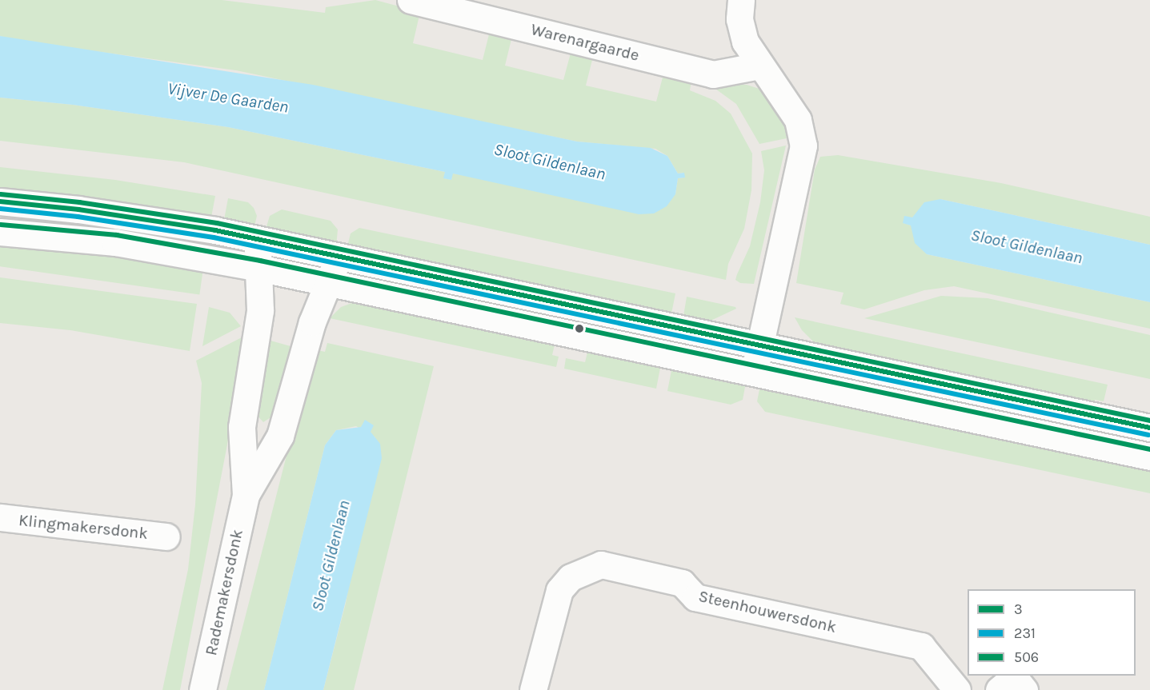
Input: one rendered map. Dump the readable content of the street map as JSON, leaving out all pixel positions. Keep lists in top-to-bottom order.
{
  "streets": {
    "street": [
      "Warenargaarde",
      "Klingmakersdonk",
      "Rademakersdonk",
      "Steenhouwersdonk"
    ]
  },
  "water": ["Vijver De Gaarden", "Sloot Gildenlaan"],
  "lines": ["transit line 506", "transit line 3", "transit line 231"],
  "legend": ["3", "231", "506"]
}
